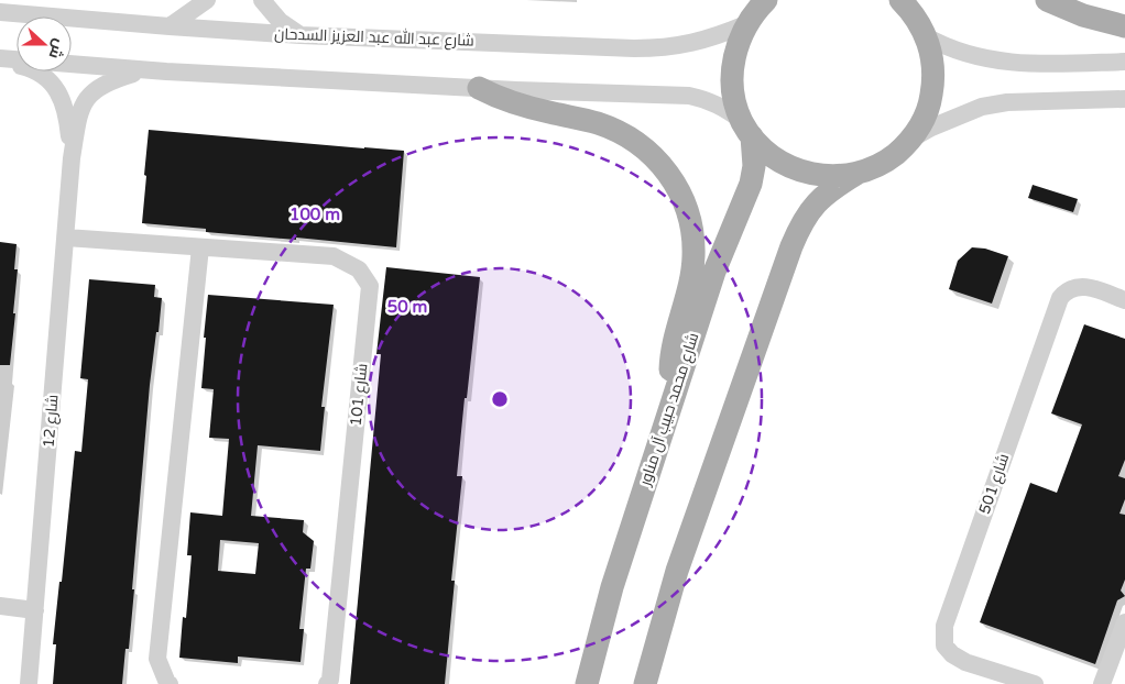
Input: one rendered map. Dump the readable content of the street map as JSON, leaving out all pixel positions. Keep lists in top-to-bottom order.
{
  "streets": {
    "main road": ["شارع محمد حبيب آل مناور"],
    "street": [
      "شارع عبد الله عبد العزيز السدحان",
      "شارع 101",
      "شارع 12",
      "شارع 501"
    ]
  },
  "crossings": [
    ["شارع عبد الله عبد العزيز السدحان", "شارع محمد حبيب آل مناور"],
    ["شارع 101", "شارع 12"]
  ],
  "north": "right",
  "rings": ["100 m", "50 m"]
}
